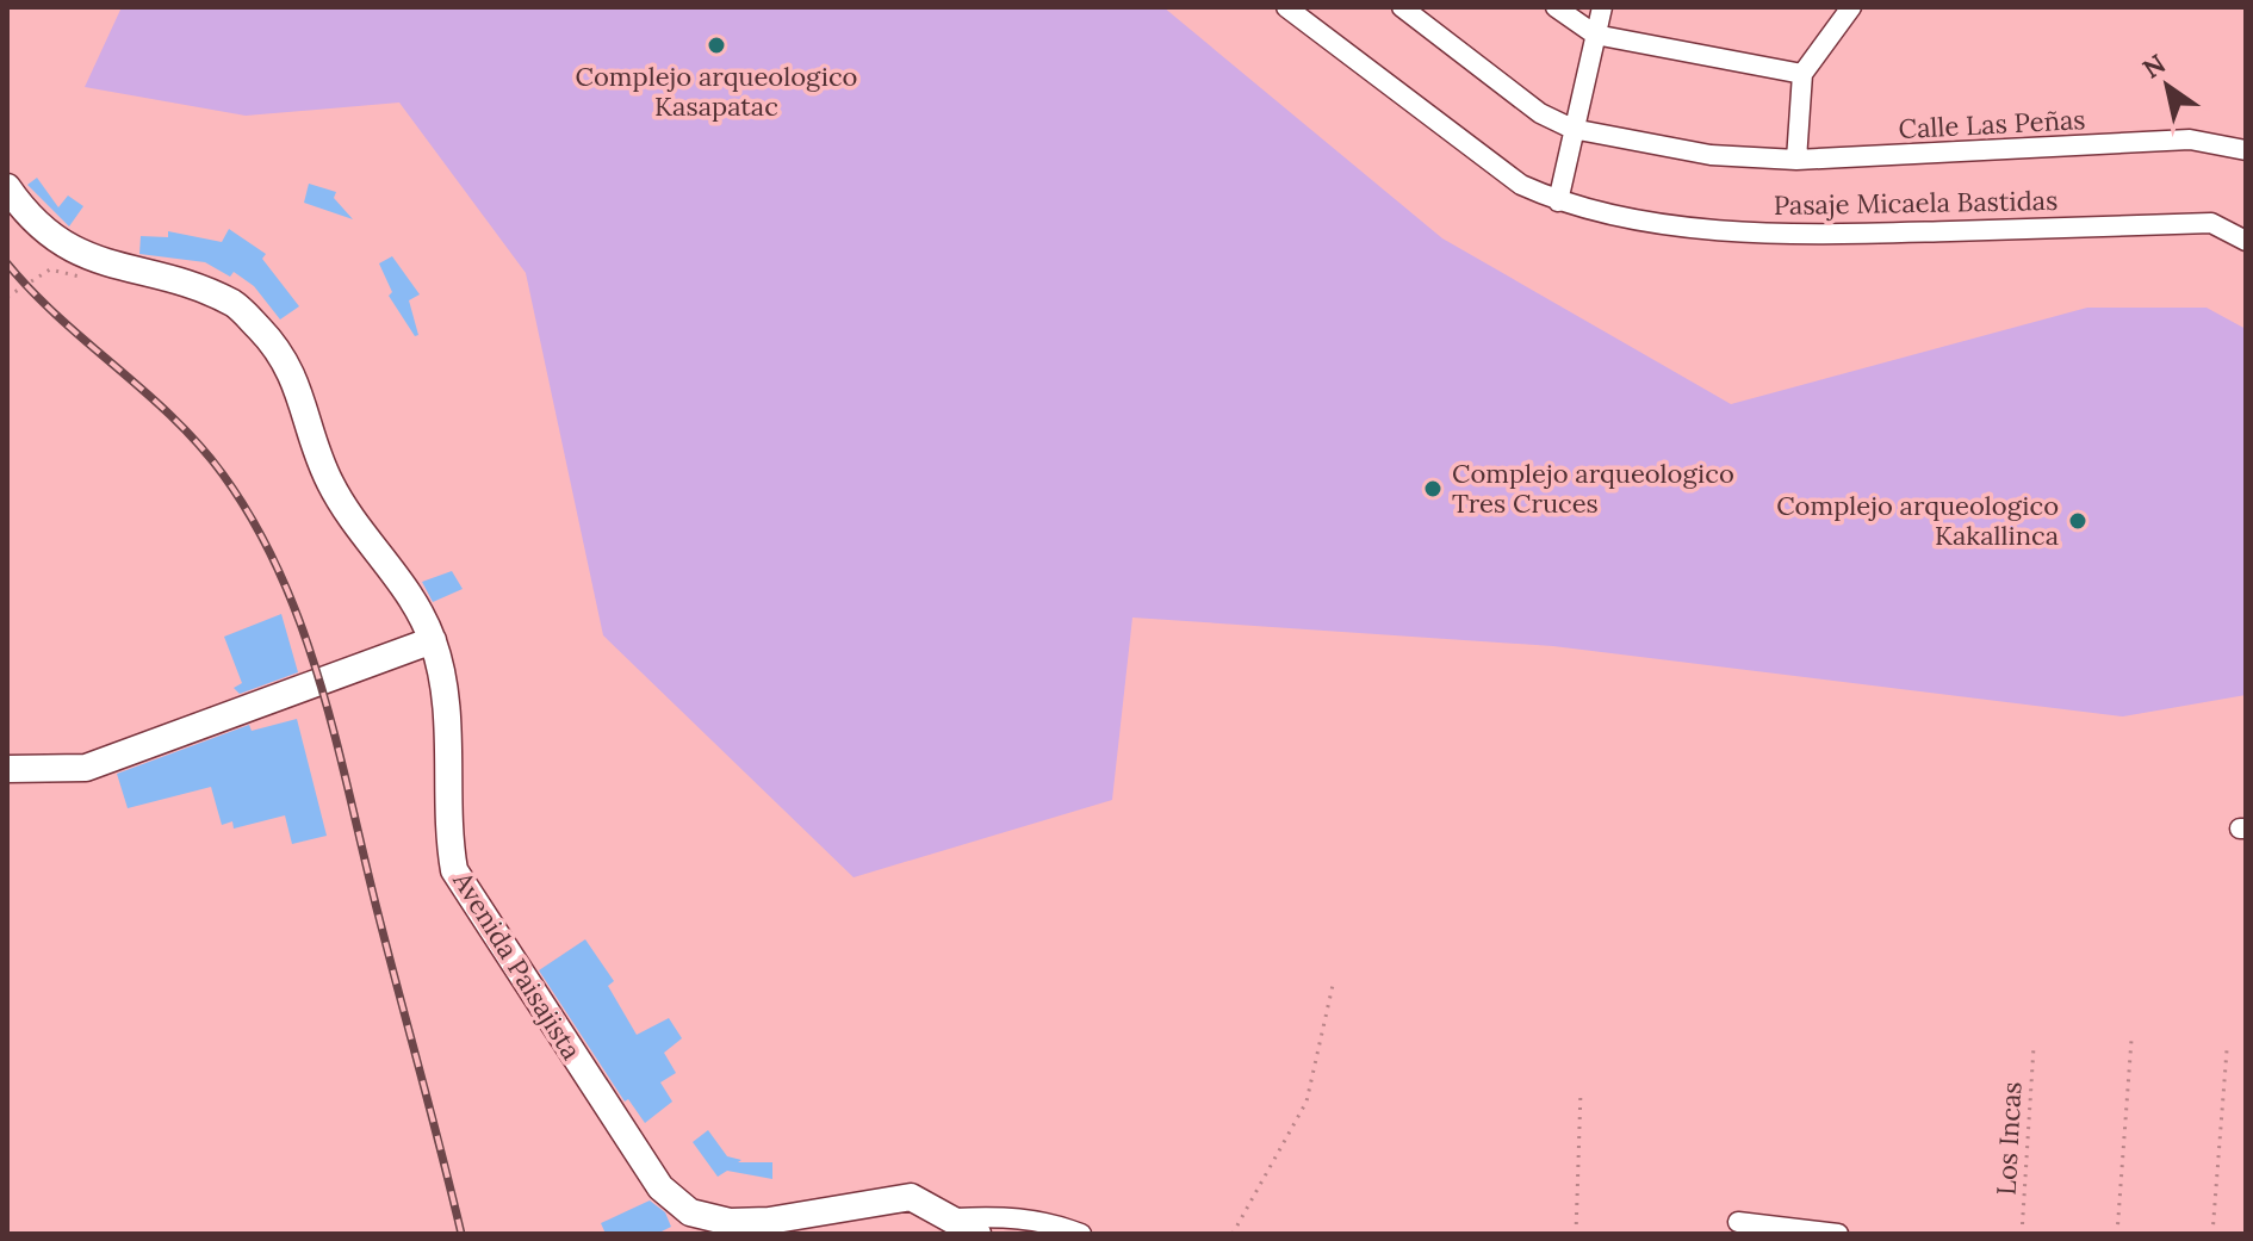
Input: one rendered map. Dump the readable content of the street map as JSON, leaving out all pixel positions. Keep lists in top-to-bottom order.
{
  "streets": {
    "main road": ["Avenida Paisajista"],
    "street": ["Calle Las Peñas", "Pasaje Micaela Bastidas"],
    "path": ["Los Incas"]
  },
  "places": ["Complejo arqueologico Kasapatac", "Complejo arqueologico Tres Cruces", "Complejo arqueologico Kakallinca"],
  "north": "top left"
}
